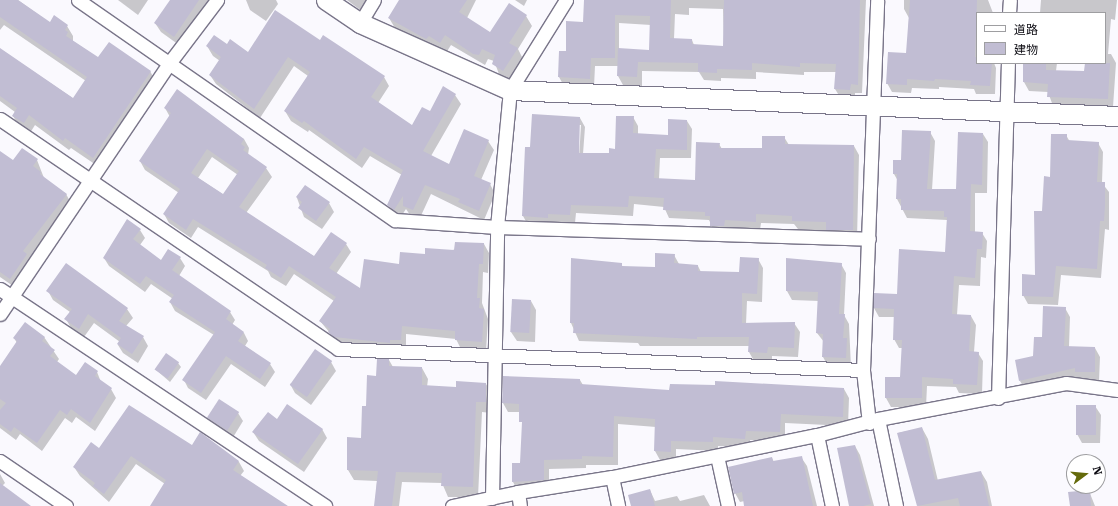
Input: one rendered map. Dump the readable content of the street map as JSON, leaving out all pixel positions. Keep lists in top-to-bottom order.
{
  "legend": ["道路", "建物"],
  "north": "right"
}
